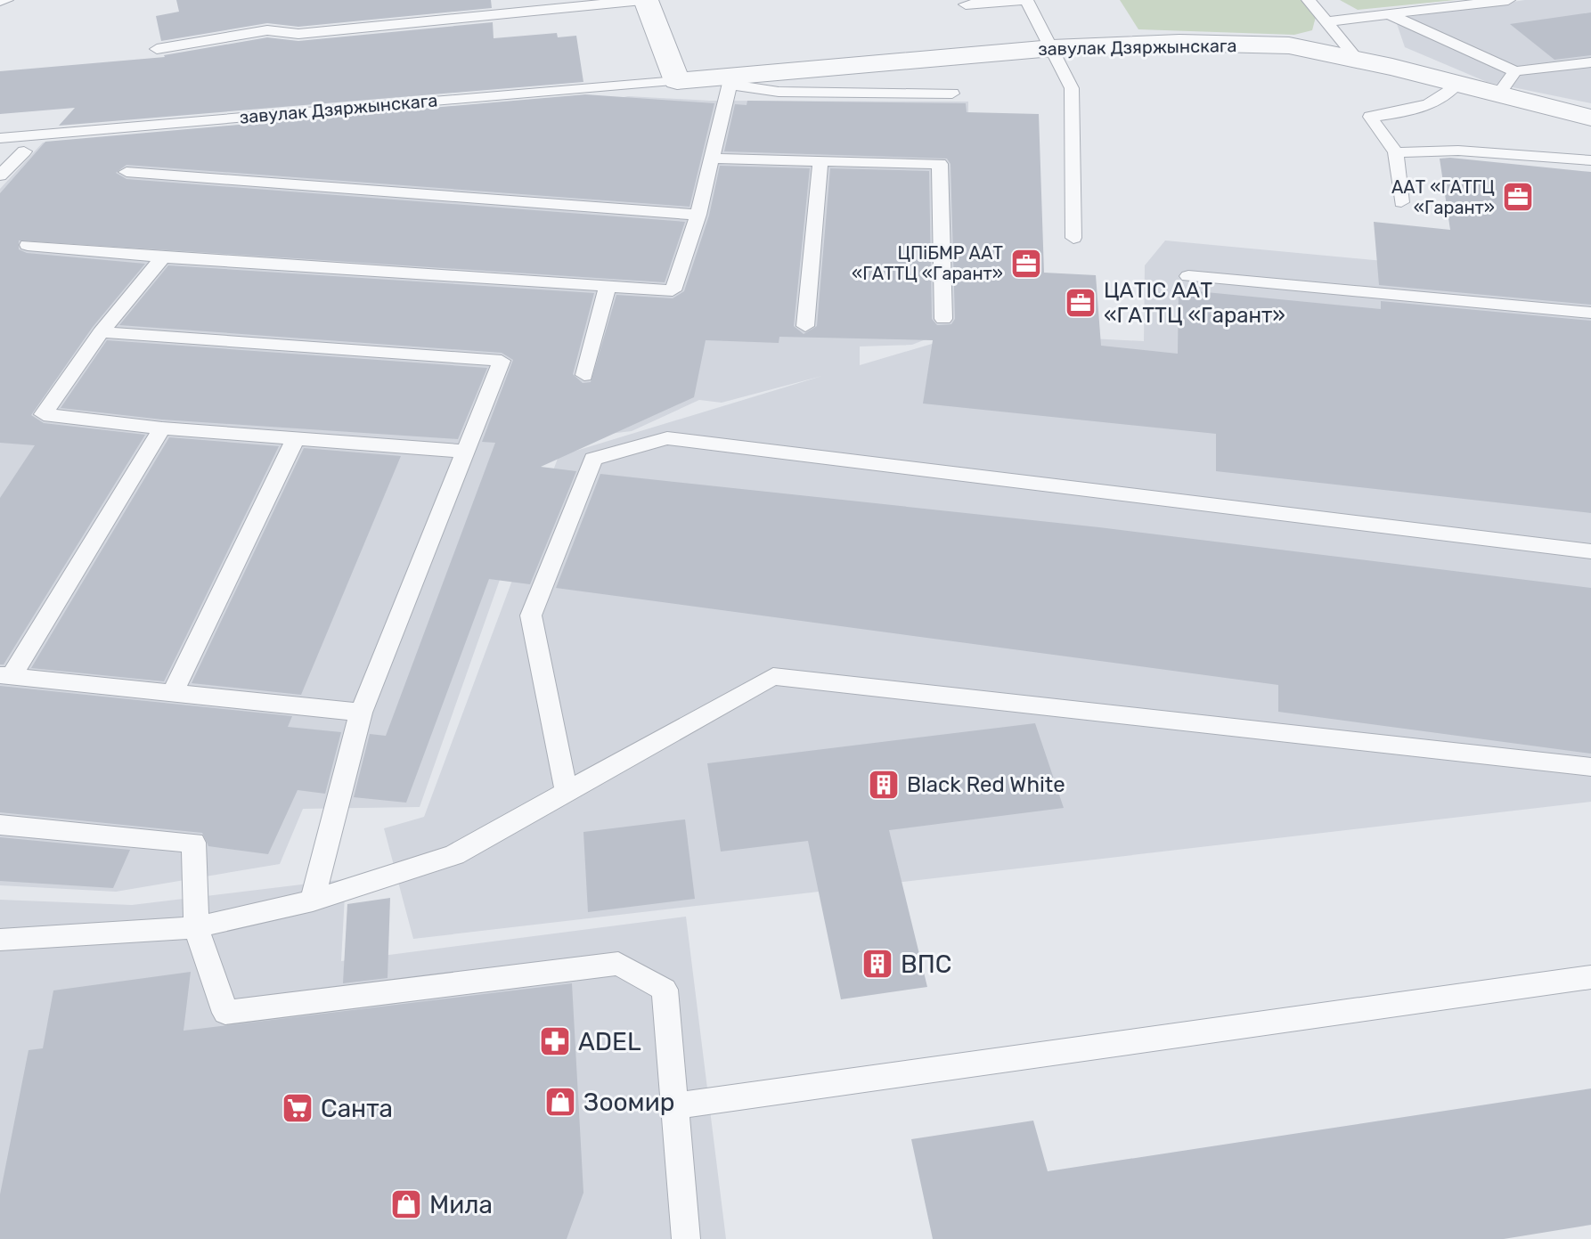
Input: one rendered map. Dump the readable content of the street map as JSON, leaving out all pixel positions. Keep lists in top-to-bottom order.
{
  "streets": {
    "street": ["завулак Дзяржынскага"]
  },
  "places": {
    "office": ["ААТ «ГАТГЦ «Гарант»", "ЦПіБМР ААТ «ГАТТЦ «Гарант»", "ЦАТІС ААТ «ГАТТЦ «Гарант»"],
    "building": ["Black Red White", "ВПС"],
    "pharmacy": ["ADEL"],
    "shop": ["Зоомир", "Мила"],
    "supermarket": ["Санта"]
  }
}
